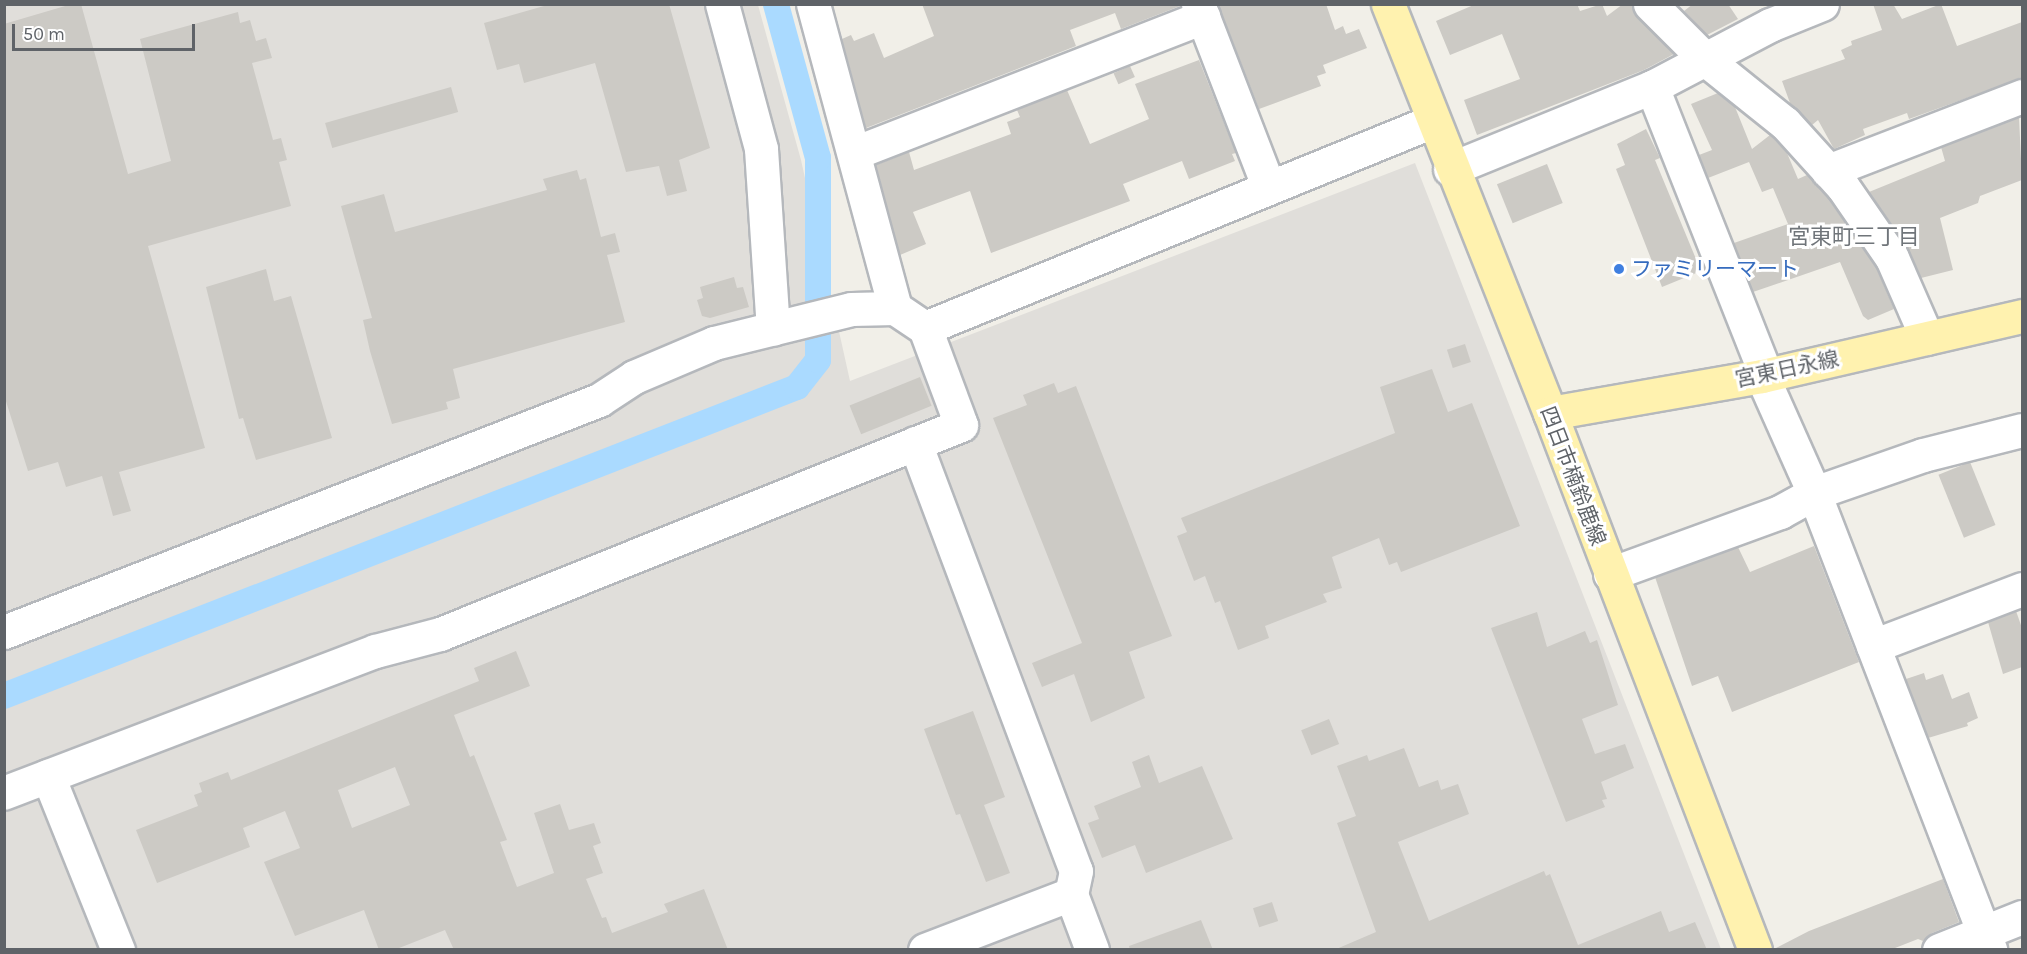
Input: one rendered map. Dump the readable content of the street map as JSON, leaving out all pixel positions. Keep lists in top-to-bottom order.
{
  "streets": {
    "main road": ["宮東日永線", "四日市楠鈴鹿線"]
  },
  "crossings": [
    ["宮東日永線", "四日市楠鈴鹿線"]
  ],
  "districts": ["宮東町三丁目"],
  "places": ["ファミリーマート"],
  "scale_bar": "50 m"
}
